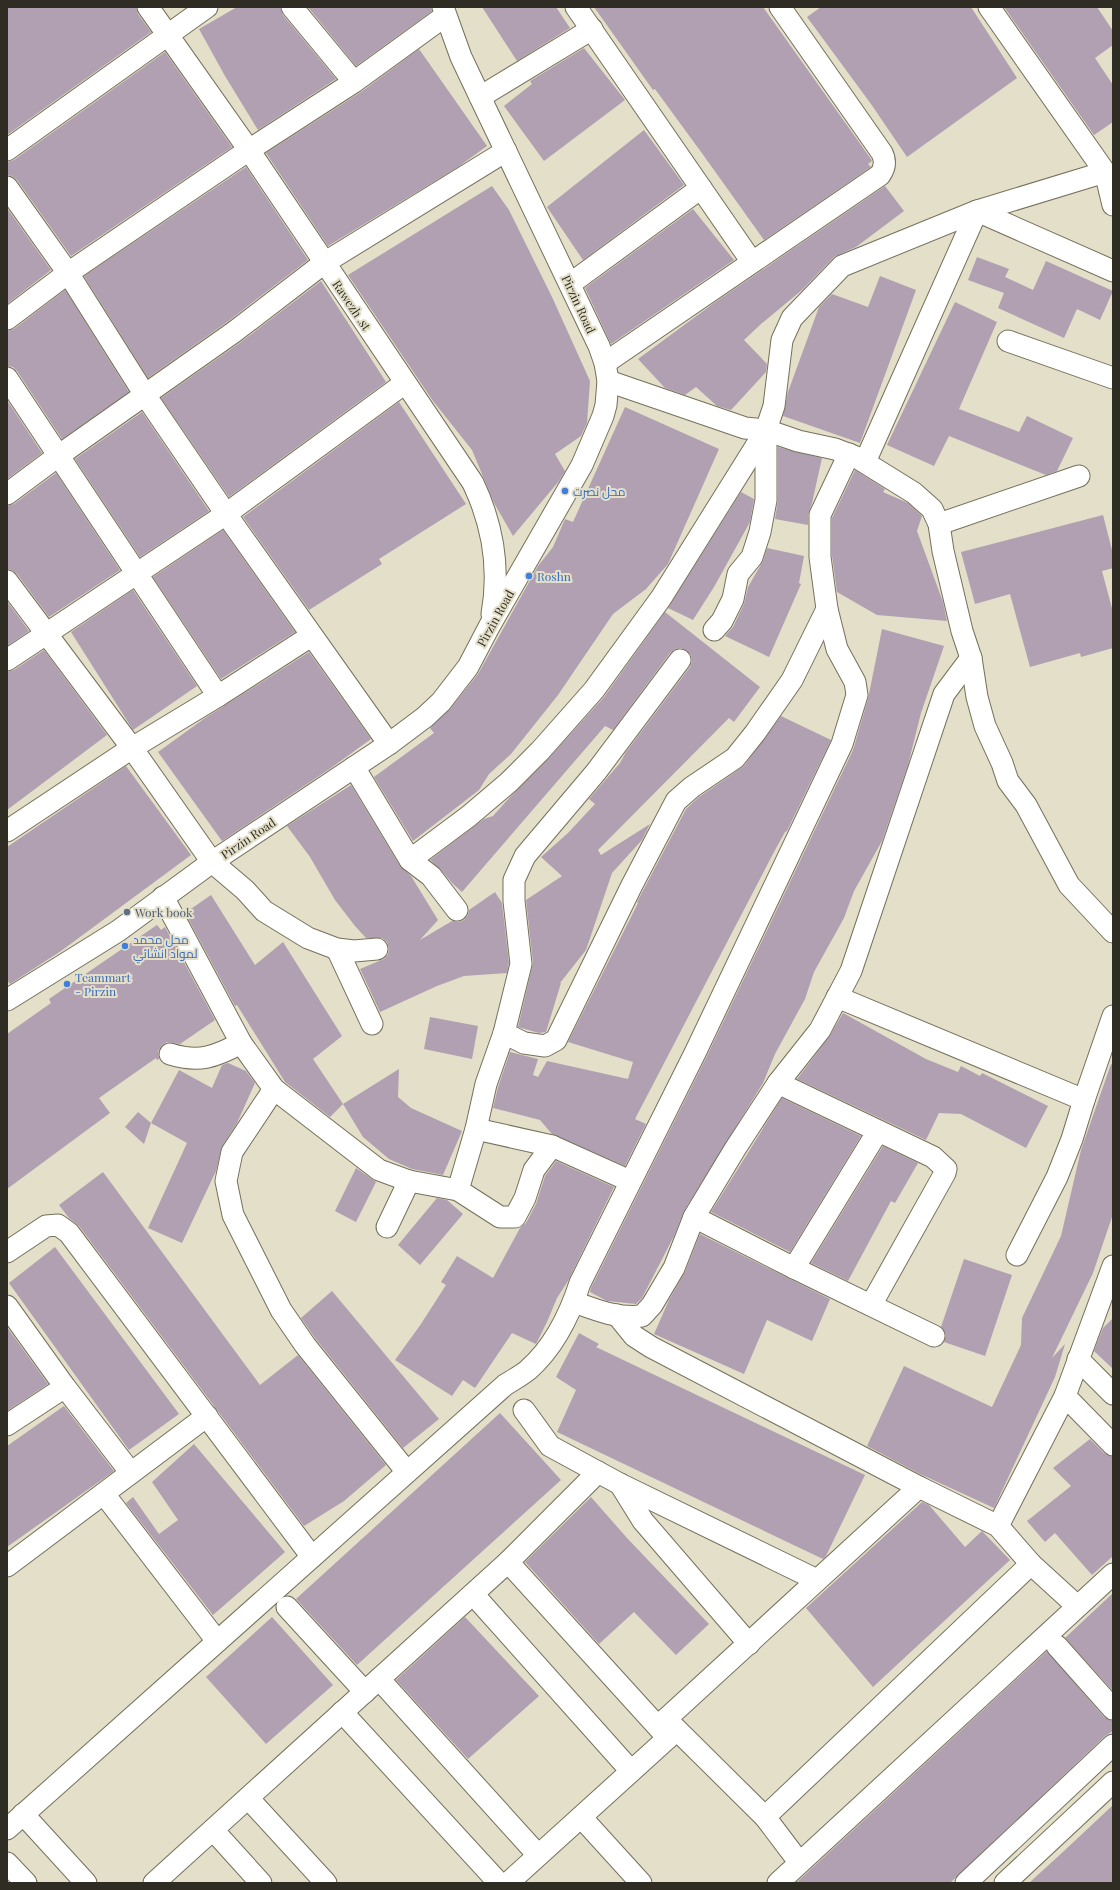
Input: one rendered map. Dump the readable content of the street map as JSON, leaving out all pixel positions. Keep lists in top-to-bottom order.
{
  "streets": {
    "street": ["Pirzin Road", "Rawezh .st"]
  },
  "crossings": [
    ["Pirzin Road", "Rawezh .st"]
  ],
  "places": [
    "محل نصرت",
    "Roshn",
    "Work book",
    "محل محمد لمواد انشائي",
    "Teammart - Pirzin"
  ]
}
